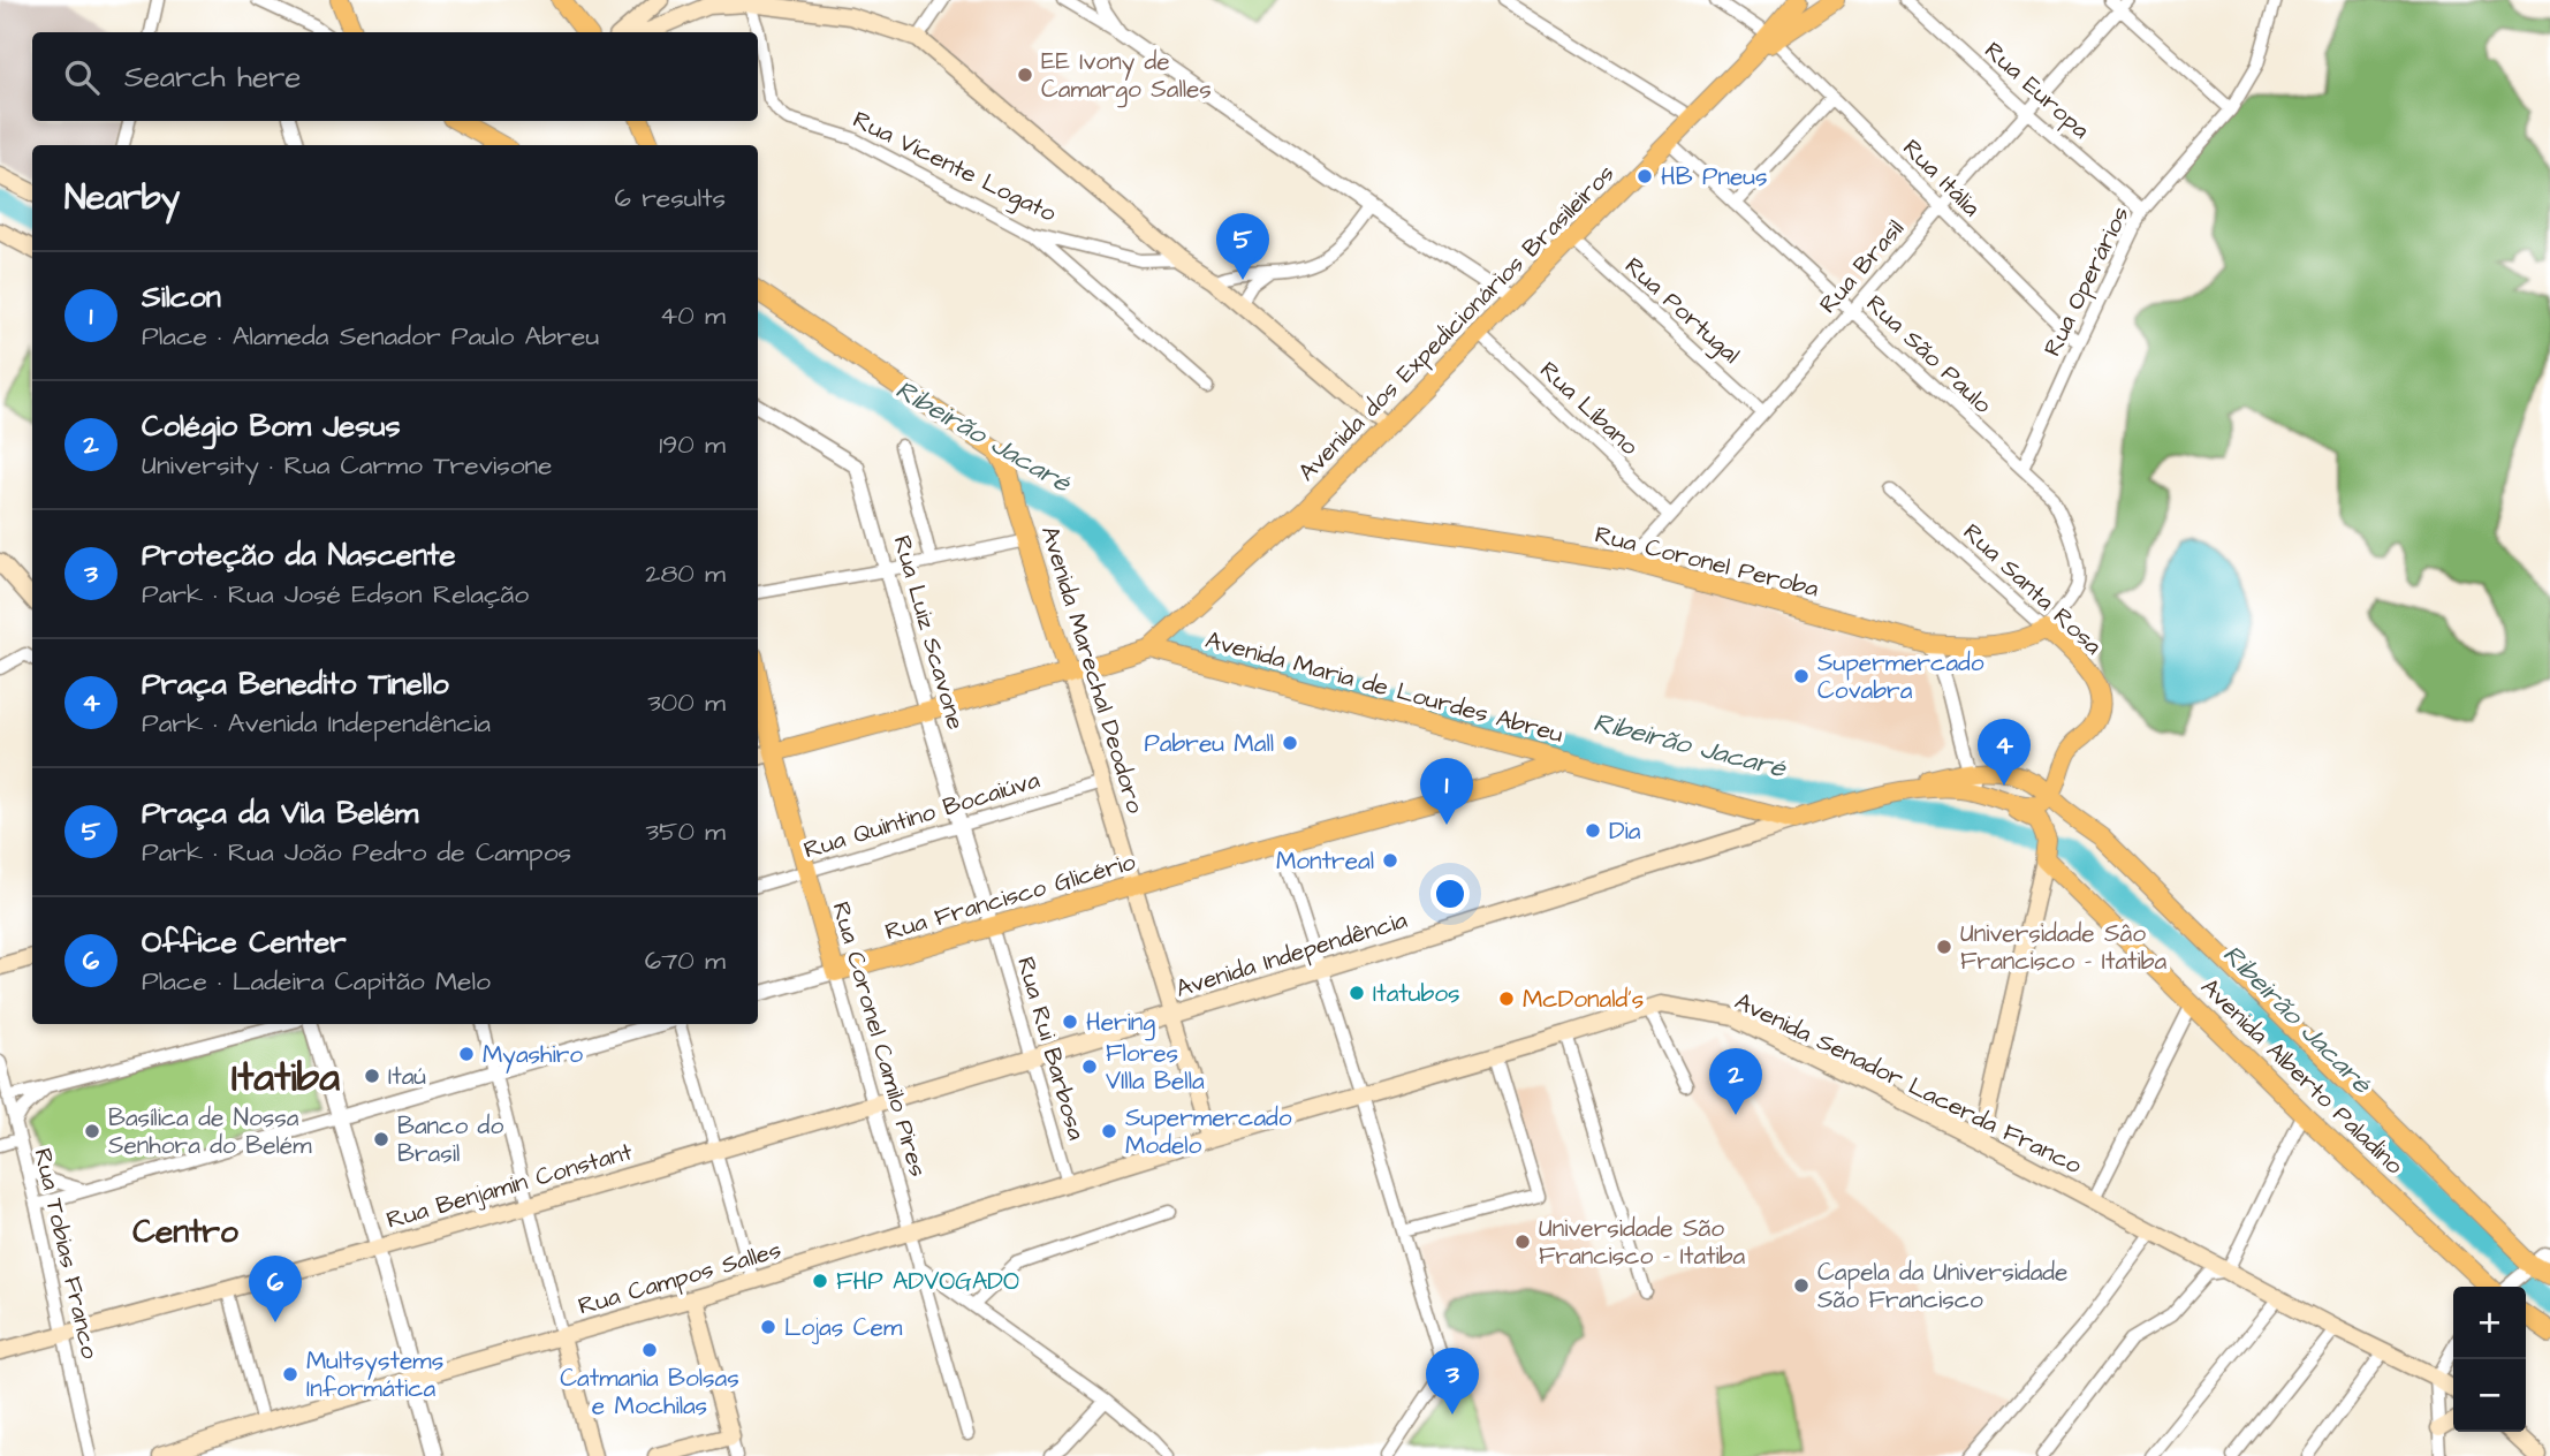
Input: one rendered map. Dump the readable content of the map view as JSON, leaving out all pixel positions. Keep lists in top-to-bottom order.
{
  "streets": {
    "main road": [
      "Avenida dos Expedicionários Brasileiros",
      "Rua Coronel Peroba",
      "Rua Santa Rosa",
      "Avenida Marechal Deodoro",
      "Avenida Maria de Lourdes Abreu",
      "Rua Francisco Glicério",
      "Avenida Independência",
      "Rua Coronel Camilo Pires",
      "Avenida Alberto Paladino",
      "Avenida Senador Lacerda Franco",
      "Rua Benjamin Constant",
      "Rua Campos Salles"
    ],
    "street": [
      "Rua Europa",
      "Rua Vicente Logato",
      "Rua Itália",
      "Rua Brasil",
      "Rua Operários",
      "Rua Portugal",
      "Rua São Paulo",
      "Rua Líbano",
      "Rua Luiz Scavone",
      "Rua Quintino Bocaiúva",
      "Rua Rui Barbosa",
      "Rua Tobias Franco"
    ]
  },
  "crossings": [
    ["Rua Europa", "Rua Brasil"],
    ["Rua Europa", "Rua Operários"],
    ["Rua Itália", "Rua Brasil"],
    ["Rua Itália", "Rua Operários"],
    ["Rua Itália", "Avenida dos Expedicionários Brasileiros"],
    ["Rua Brasil", "Rua Portugal"],
    ["Rua Brasil", "Rua São Paulo"],
    ["Rua Brasil", "Rua Líbano"],
    ["Rua Brasil", "Rua Coronel Peroba"],
    ["Rua Operários", "Rua São Paulo"],
    ["Rua Portugal", "Avenida dos Expedicionários Brasileiros"],
    ["Avenida dos Expedicionários Brasileiros", "Rua São Paulo"],
    ["Avenida dos Expedicionários Brasileiros", "Rua Líbano"],
    ["Avenida dos Expedicionários Brasileiros", "Rua Coronel Peroba"],
    ["Avenida dos Expedicionários Brasileiros", "Avenida Maria de Lourdes Abreu"],
    ["Rua São Paulo", "Rua Coronel Peroba"],
    ["Rua São Paulo", "Rua Santa Rosa"],
    ["Rua Coronel Peroba", "Rua Santa Rosa"],
    ["Rua Santa Rosa", "Avenida Independência"],
    ["Rua Luiz Scavone", "Rua Quintino Bocaiúva"],
    ["Rua Luiz Scavone", "Rua Francisco Glicério"],
    ["Rua Luiz Scavone", "Rua Rui Barbosa"],
    ["Avenida Marechal Deodoro", "Rua Quintino Bocaiúva"],
    ["Avenida Marechal Deodoro", "Rua Francisco Glicério"],
    ["Avenida Marechal Deodoro", "Avenida Independência"],
    ["Avenida Marechal Deodoro", "Avenida Senador Lacerda Franco"],
    ["Avenida Marechal Deodoro", "Rua Campos Salles"],
    ["Avenida Maria de Lourdes Abreu", "Rua Francisco Glicério"],
    ["Avenida Maria de Lourdes Abreu", "Avenida Independência"],
    ["Rua Quintino Bocaiúva", "Rua Coronel Camilo Pires"],
    ["Rua Francisco Glicério", "Rua Coronel Camilo Pires"],
    ["Rua Francisco Glicério", "Rua Rui Barbosa"],
    ["Avenida Independência", "Rua Rui Barbosa"],
    ["Avenida Independência", "Avenida Alberto Paladino"],
    ["Avenida Independência", "Rua Benjamin Constant"],
    ["Rua Coronel Camilo Pires", "Rua Benjamin Constant"],
    ["Rua Coronel Camilo Pires", "Rua Campos Salles"],
    ["Rua Rui Barbosa", "Rua Benjamin Constant"],
    ["Rua Rui Barbosa", "Rua Campos Salles"],
    ["Avenida Senador Lacerda Franco", "Rua Campos Salles"],
    ["Rua Benjamin Constant", "Rua Tobias Franco"]
  ],
  "districts": ["Itatiba", "Centro"],
  "water": ["Ribeirão Jacaré"],
  "places": [
    "EE Ivony de Camargo Salles",
    "HB Pneus",
    "Supermercado Covabra",
    "Pabreu Mall",
    "Dia",
    "Montreal",
    "Universidade Sâo Francisco - Itatiba",
    "Itatubos",
    "McDonald's",
    "Hering",
    "Myashiro",
    "Flores VIlla Bella",
    "Itaú",
    "Basílica de Nossa Senhora do Belém",
    "Supermercado Modelo",
    "Banco do Brasil",
    "Universidade São Francisco - Itatiba",
    "FHP ADVOGADO",
    "Capela da Universidade São Francisco",
    "Lojas Cem",
    "Catmania Bolsas e Mochilas",
    "Multsystems Informática"
  ],
  "page": {
    "search": "Search here",
    "heading": ["Nearby", "6 results"],
    "pins": [
      "5",
      "4",
      "1",
      "2",
      "6",
      "3"
    ],
    "list": [
      {
        "mark": "1",
        "name": "Silcon",
        "note": "Place · Alameda Senador Paulo Abreu",
        "value": "40 m"
      },
      {
        "mark": "2",
        "name": "Colégio Bom Jesus",
        "note": "University · Rua Carmo Trevisone",
        "value": "190 m"
      },
      {
        "mark": "3",
        "name": "Proteção da Nascente",
        "note": "Park · Rua José Edson Relação",
        "value": "280 m"
      },
      {
        "mark": "4",
        "name": "Praça Benedito Tinello",
        "note": "Park · Avenida Independência",
        "value": "300 m"
      },
      {
        "mark": "5",
        "name": "Praça da Vila Belém",
        "note": "Park · Rua João Pedro de Campos",
        "value": "350 m"
      },
      {
        "mark": "6",
        "name": "Office Center",
        "note": "Place · Ladeira Capitão Melo",
        "value": "670 m"
      }
    ],
    "map_buttons": ["+", "−"]
  }
}
